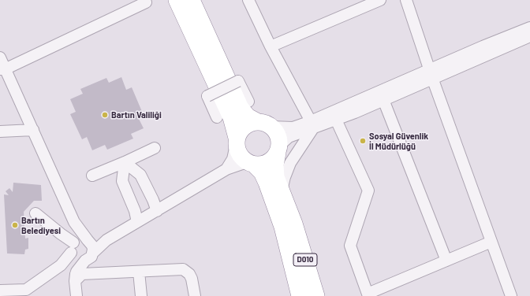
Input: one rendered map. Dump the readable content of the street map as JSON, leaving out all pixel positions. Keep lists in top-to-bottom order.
{
  "streets": {
    "highway": ["D010"]
  },
  "places": ["Bartın Valiliği", "Sosyal Güvenlik İl Müdürlüğü", "Bartın Belediyesi"]
}
